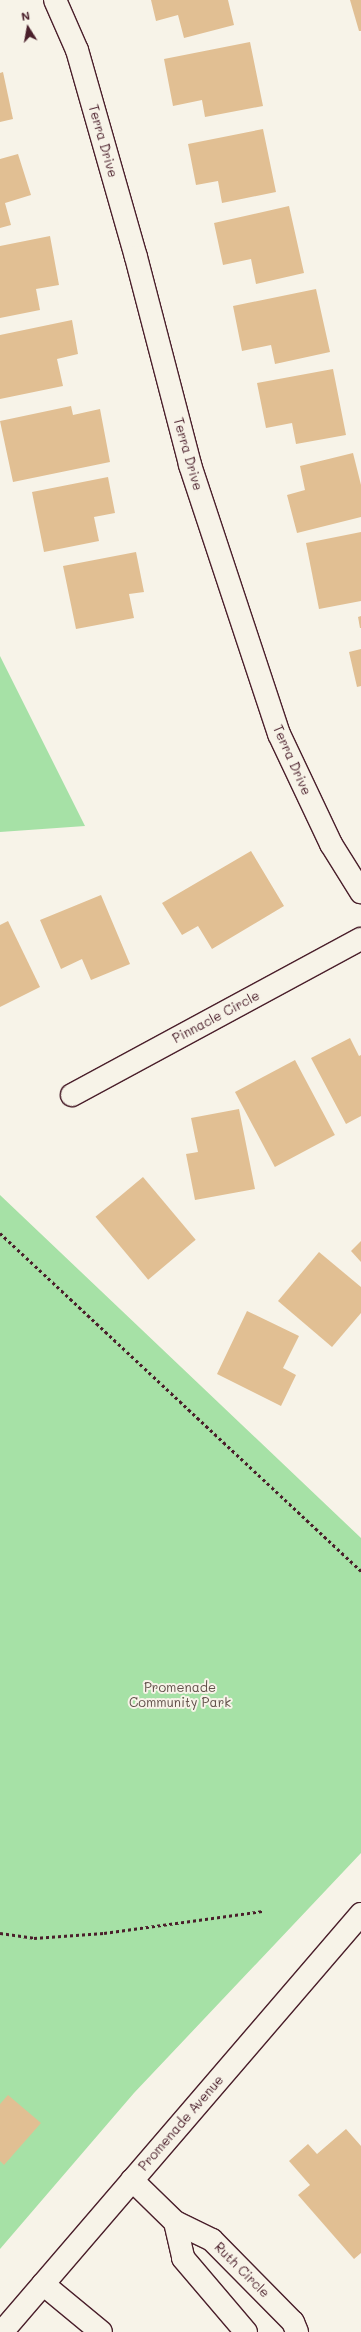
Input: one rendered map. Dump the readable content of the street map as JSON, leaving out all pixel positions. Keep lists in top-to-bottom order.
{
  "streets": {
    "street": [
      "Terra Drive",
      "Pinnacle Circle",
      "Promenade Avenue",
      "Ruth Circle"
    ]
  },
  "crossings": [
    ["Promenade Avenue", "Ruth Circle"]
  ],
  "parks": ["Promenade Community Park"],
  "north": "top"
}
